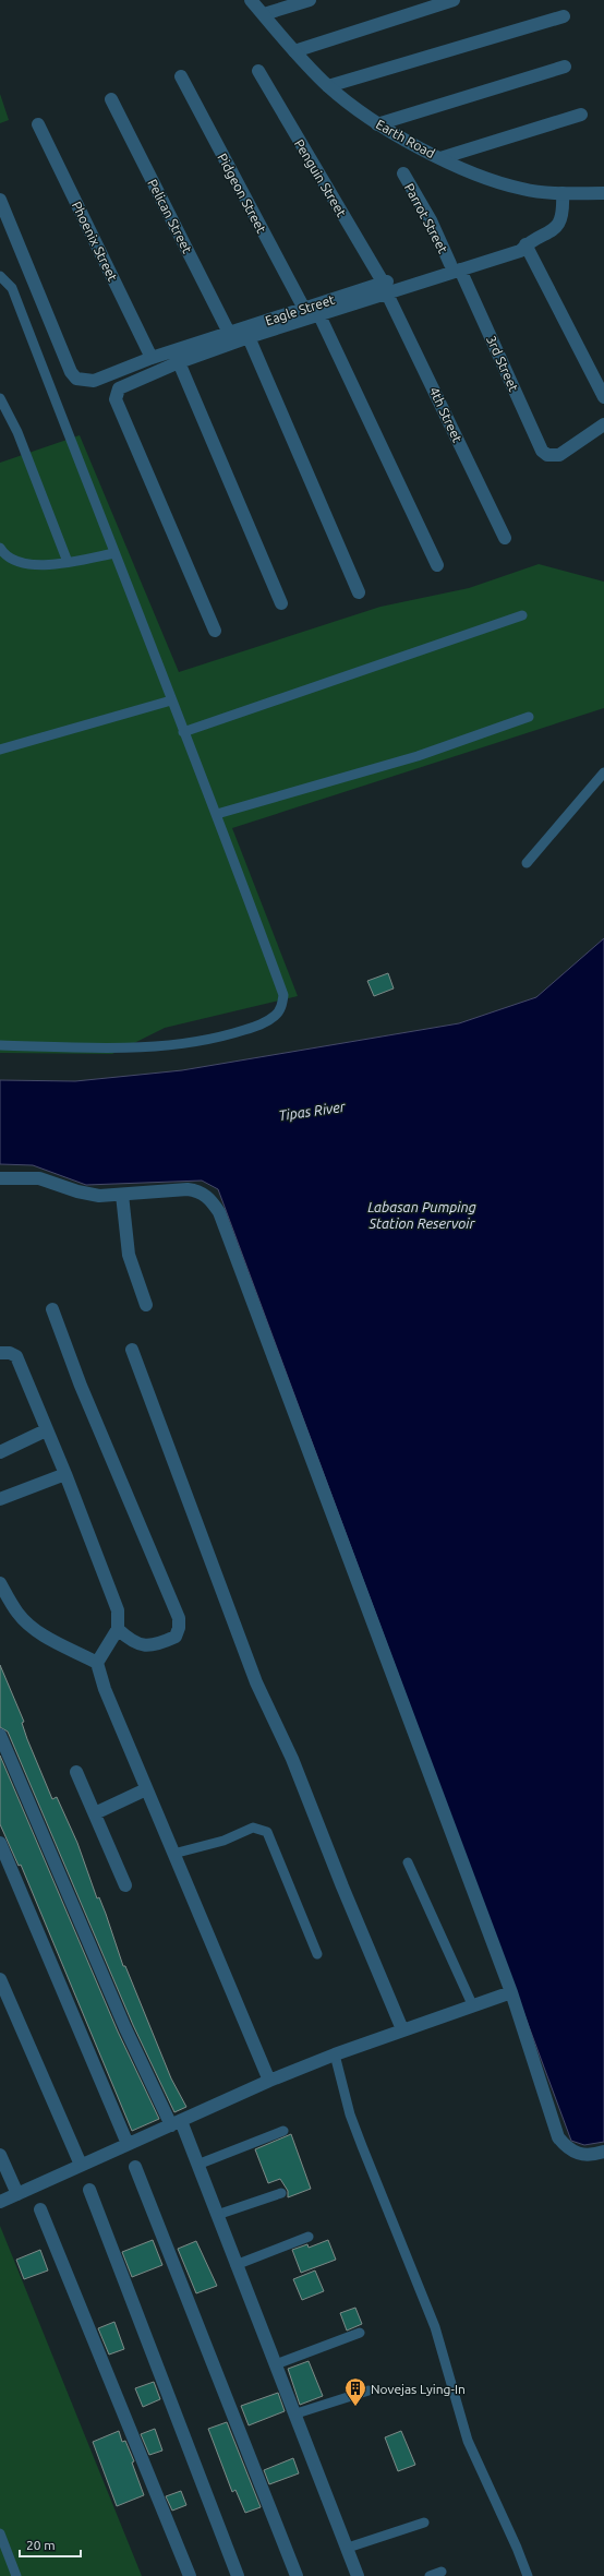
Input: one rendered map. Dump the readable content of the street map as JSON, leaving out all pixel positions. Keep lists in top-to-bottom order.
{
  "streets": {
    "street": [
      "Earth Road",
      "Penguin Street",
      "Pidgeon Street",
      "Pelican Street",
      "Parrot Street",
      "Phoenix Street",
      "Eagle Street",
      "3rd Street",
      "4th Street"
    ]
  },
  "crossings": [
    ["Earth Road", "Eagle Street"],
    ["Penguin Street", "Eagle Street"],
    ["Penguin Street", "4th Street"],
    ["Pidgeon Street", "Eagle Street"],
    ["Pelican Street", "Eagle Street"],
    ["Parrot Street", "Eagle Street"],
    ["Parrot Street", "3rd Street"],
    ["Phoenix Street", "Eagle Street"],
    ["Eagle Street", "3rd Street"],
    ["Eagle Street", "4th Street"]
  ],
  "water": ["Tipas River", "Labasan Pumping Station Reservoir"],
  "places": {
    "building": ["Novejas Lying-In"]
  },
  "scale_bar": "20 m"
}
